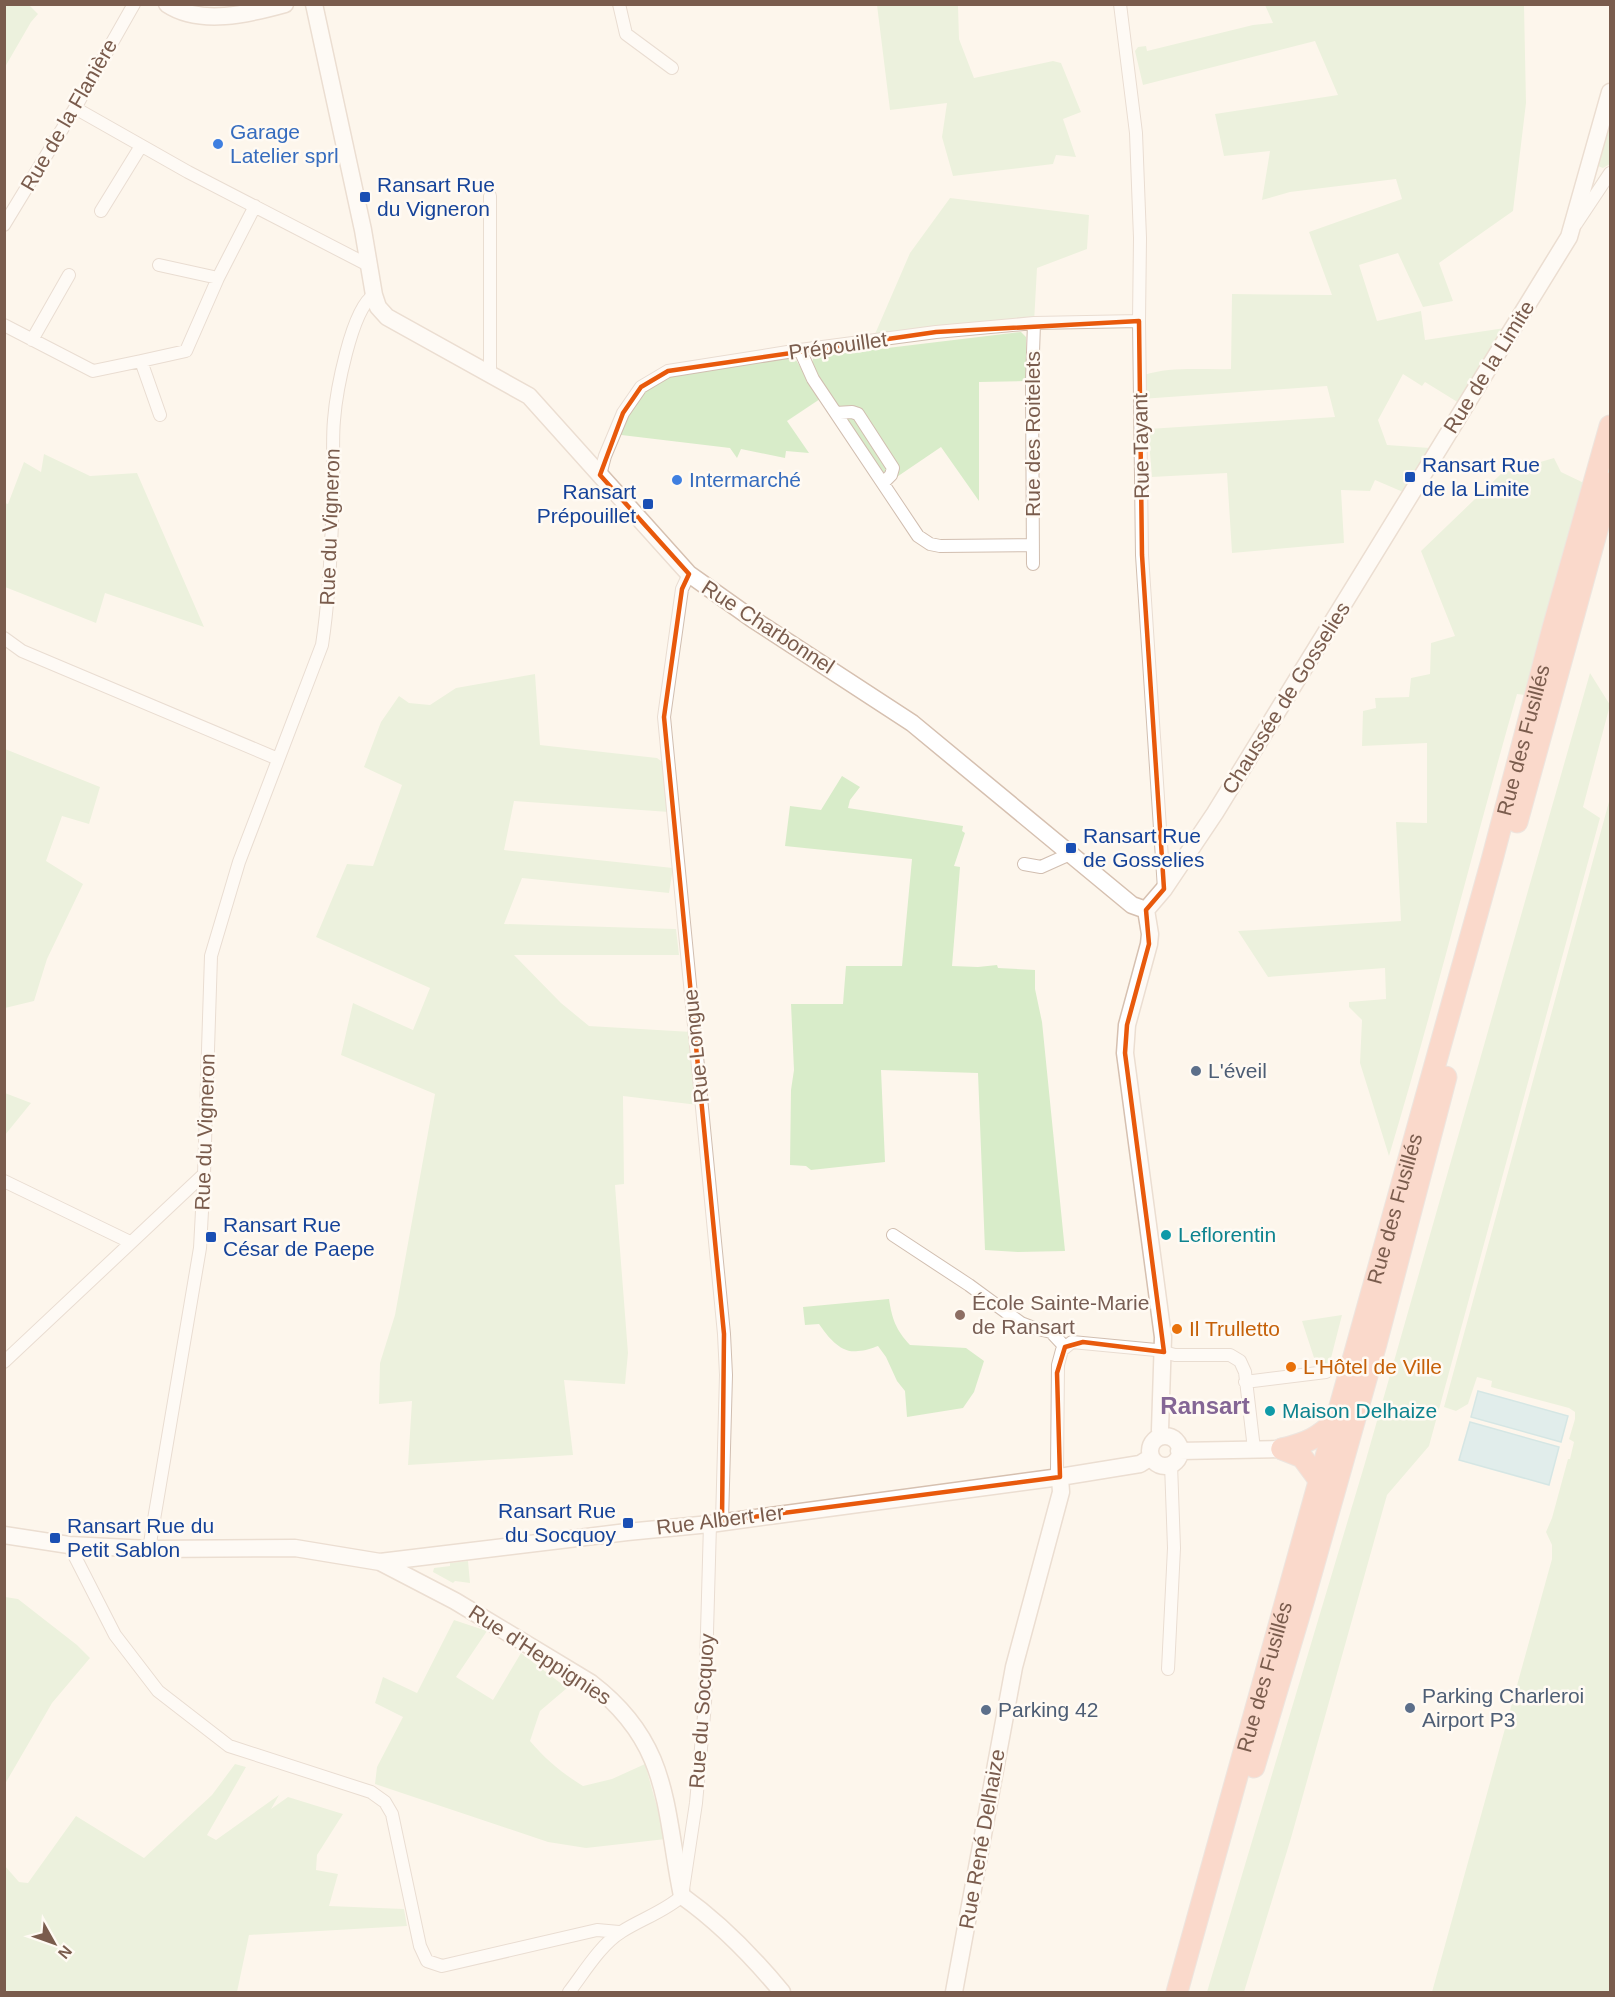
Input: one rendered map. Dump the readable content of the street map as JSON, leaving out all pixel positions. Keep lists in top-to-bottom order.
{
  "streets": {
    "highway": ["Rue des Fusillés"],
    "street": [
      "Rue de la Flanière",
      "Prépouillet",
      "Rue de la Limite",
      "Rue des Roitelets",
      "Rue Tayant",
      "Rue du Vigneron",
      "Rue Charbonnel",
      "Chaussée de Gosselies",
      "Rue Longue",
      "Rue Albert Ier",
      "Rue d'Heppignies",
      "Rue du Socquoy",
      "Rue René Delhaize"
    ]
  },
  "crossings": [
    ["Prépouillet", "Rue des Roitelets"],
    ["Prépouillet", "Rue Tayant"],
    ["Prépouillet", "Rue Charbonnel"],
    ["Rue de la Limite", "Chaussée de Gosselies"],
    ["Rue Tayant", "Chaussée de Gosselies"],
    ["Rue du Vigneron", "Rue Charbonnel"],
    ["Rue Charbonnel", "Chaussée de Gosselies"],
    ["Rue Charbonnel", "Rue Longue"],
    ["Rue Longue", "Rue Albert Ier"],
    ["Rue Longue", "Rue du Socquoy"],
    ["Rue Albert Ier", "Rue d'Heppignies"],
    ["Rue Albert Ier", "Rue du Socquoy"],
    ["Rue Albert Ier", "Rue René Delhaize"],
    ["Rue d'Heppignies", "Rue du Socquoy"]
  ],
  "districts": ["Ransart"],
  "places": {
    "other": [
      "Garage Latelier sprl",
      "Intermarché",
      "L'éveil",
      "Leflorentin",
      "École Sainte-Marie de Ransart",
      "Il Trulletto",
      "L'Hôtel de Ville",
      "Maison Delhaize",
      "Parking Charleroi Airport P3",
      "Parking 42"
    ],
    "transit": [
      "Ransart Rue du Vigneron",
      "Ransart Rue de la Limite",
      "Ransart Prépouillet",
      "Ransart Rue de Gosselies",
      "Ransart Rue César de Paepe",
      "Ransart Rue du Socquoy",
      "Ransart Rue du Petit Sablon"
    ]
  },
  "north": "bottom right"
}
